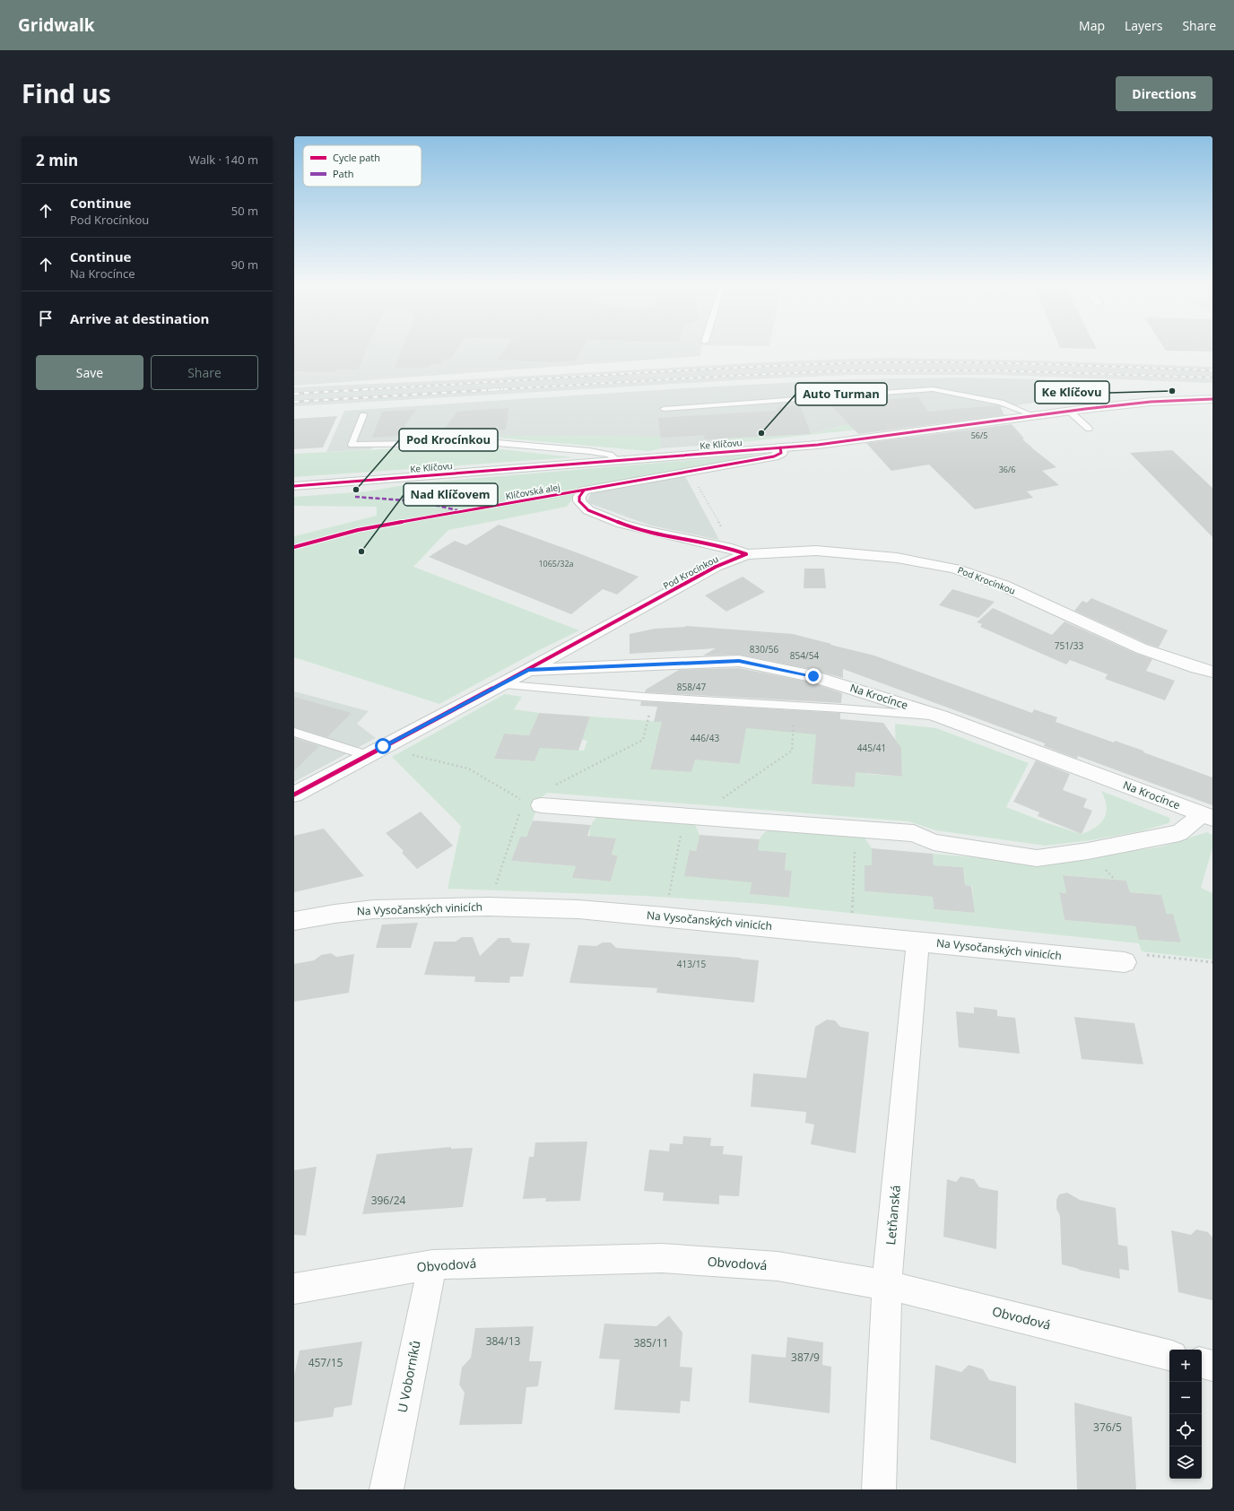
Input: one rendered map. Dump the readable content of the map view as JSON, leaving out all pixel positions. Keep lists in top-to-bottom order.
{
  "streets": {
    "street": [
      "Ke Klíčovu",
      "Pod Krocínkou",
      "Na Krocínce",
      "Na Vysočanských vinicích",
      "Letňanská",
      "Obvodová",
      "U Voborníků"
    ],
    "cycle path": ["Klíčovská alej"]
  },
  "crossings": [
    ["Ke Klíčovu", "Pod Krocínkou"],
    ["Pod Krocínkou", "Na Krocínce"],
    ["Na Vysočanských vinicích", "Letňanská"],
    ["Letňanská", "Obvodová"],
    ["Obvodová", "U Voborníků"]
  ],
  "places": [
    "Ke Klíčovu",
    "Auto Turman",
    "Pod Krocínkou",
    "Nad Klíčovem"
  ],
  "house_numbers": [
    "56/5",
    "36/6",
    "1065/32a",
    "751/33",
    "830/56",
    "854/54",
    "858/47",
    "446/43",
    "445/41",
    "413/15",
    "396/24",
    "384/13",
    "385/11",
    "387/9",
    "457/15",
    "376/5"
  ],
  "legend": ["Cycle path", "Path"],
  "page": {
    "header": "Gridwalk",
    "nav": ["Map", "Layers", "Share"],
    "title": "Find us",
    "buttons": [
      "Directions",
      ["Save", "Share"]
    ],
    "heading": ["2 min", "Walk · 140 m"],
    "list": [
      ["Continue", "Pod Krocínkou", "50 m"],
      ["Continue", "Na Krocínce", "90 m"],
      "Arrive at destination"
    ],
    "map_buttons": ["+", "−"]
  }
}
